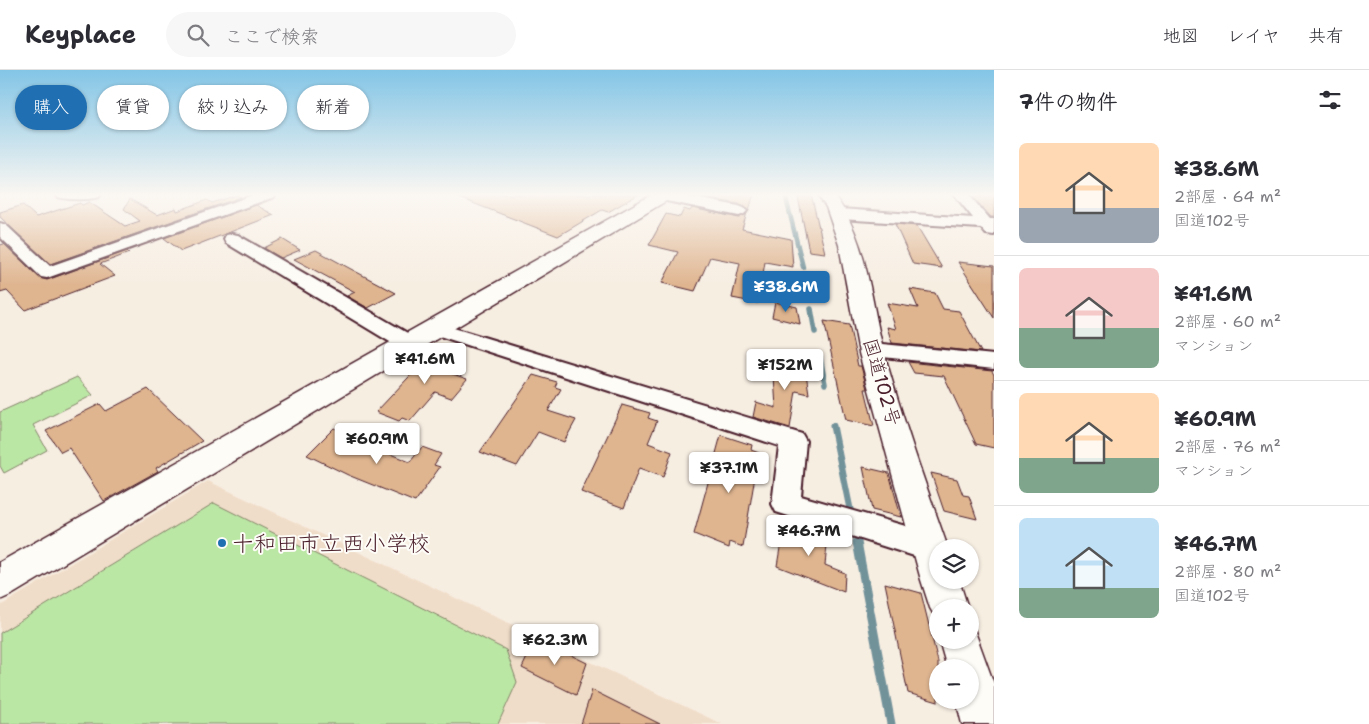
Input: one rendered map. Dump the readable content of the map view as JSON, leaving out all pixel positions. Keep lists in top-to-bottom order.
{
  "streets": {
    "main road": ["国道102号"]
  },
  "places": ["十和田市立西小学校"],
  "page": {
    "header": "Keyplace",
    "search": "ここで検索",
    "nav": ["地図", "レイヤ", "共有"],
    "heading": "7件の物件",
    "chip": [
      "購入",
      "賃貸",
      "絞り込み",
      "新着"
    ],
    "list": [
      {
        "name": "¥38.6M",
        "note": "2部屋 · 64 m² · 国道102号"
      },
      {
        "name": "¥41.6M",
        "note": "2部屋 · 60 m² · マンション"
      },
      {
        "name": "¥60.9M",
        "note": "2部屋 · 76 m² · マンション"
      },
      {
        "name": "¥46.7M",
        "note": "2部屋 · 80 m² · 国道102号"
      }
    ],
    "price": [
      "¥38.6M",
      "¥41.6M",
      "¥152M",
      "¥60.9M",
      "¥37.1M",
      "¥46.7M",
      "¥62.3M"
    ],
    "map_buttons": ["+", "−"]
  }
}
